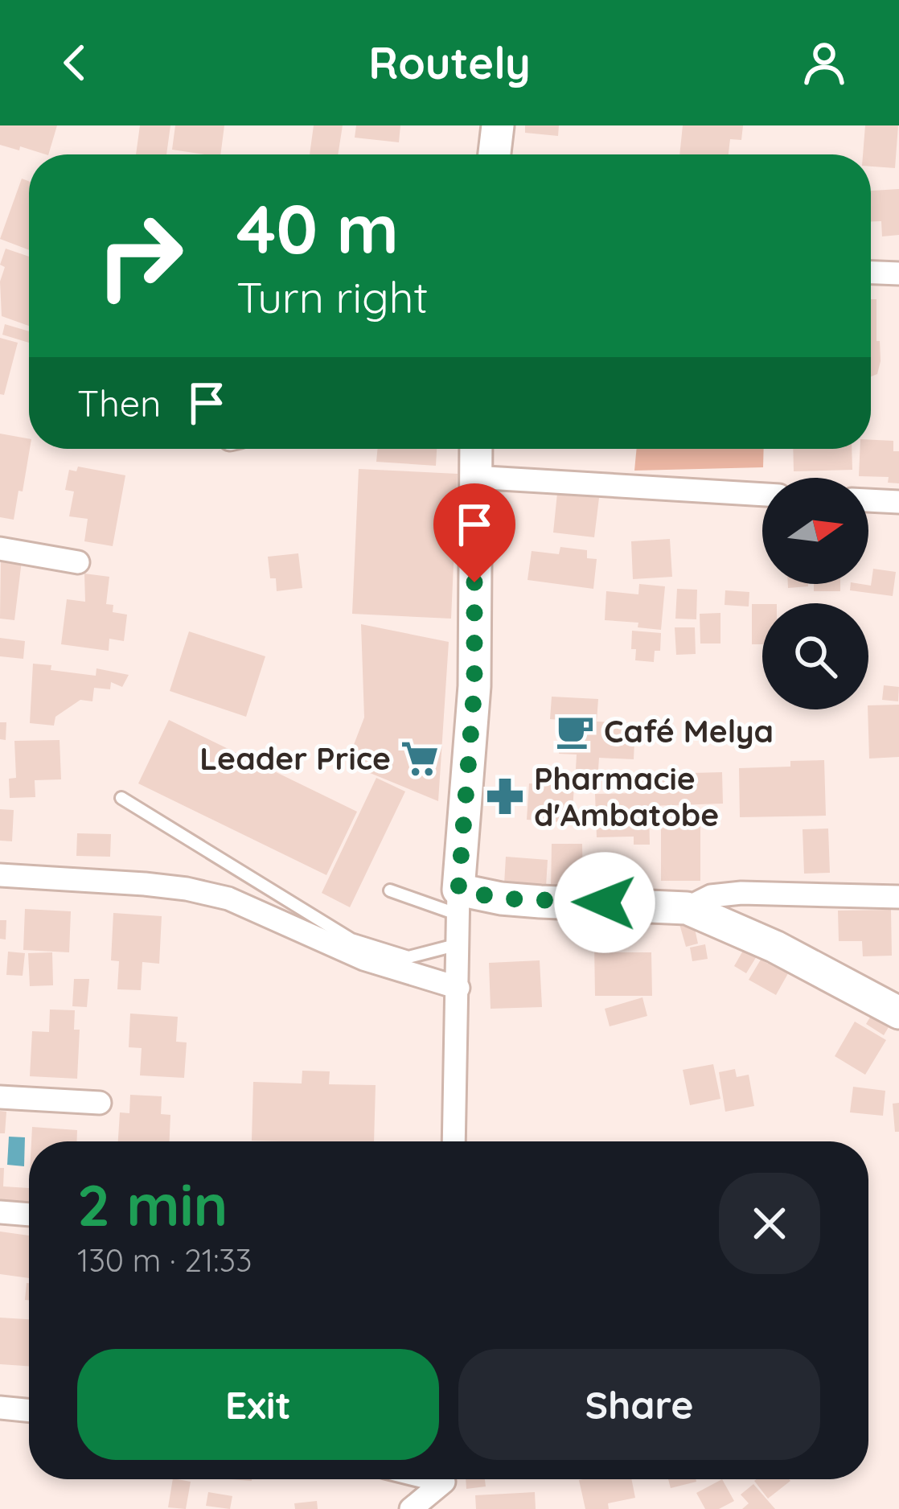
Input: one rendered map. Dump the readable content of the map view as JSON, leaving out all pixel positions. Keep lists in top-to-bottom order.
{
  "places": {
    "cafe": ["Café Melya"],
    "supermarket": ["Leader Price"],
    "pharmacy": ["Pharmacie d'Ambatobe"]
  },
  "north": "right",
  "page": {
    "header": "Routely",
    "turn": ["40 m", "Turn right"],
    "then": "Then",
    "heading": ["2 min", "130 m · 21:33"],
    "buttons": ["Exit", "Share"]
  }
}
